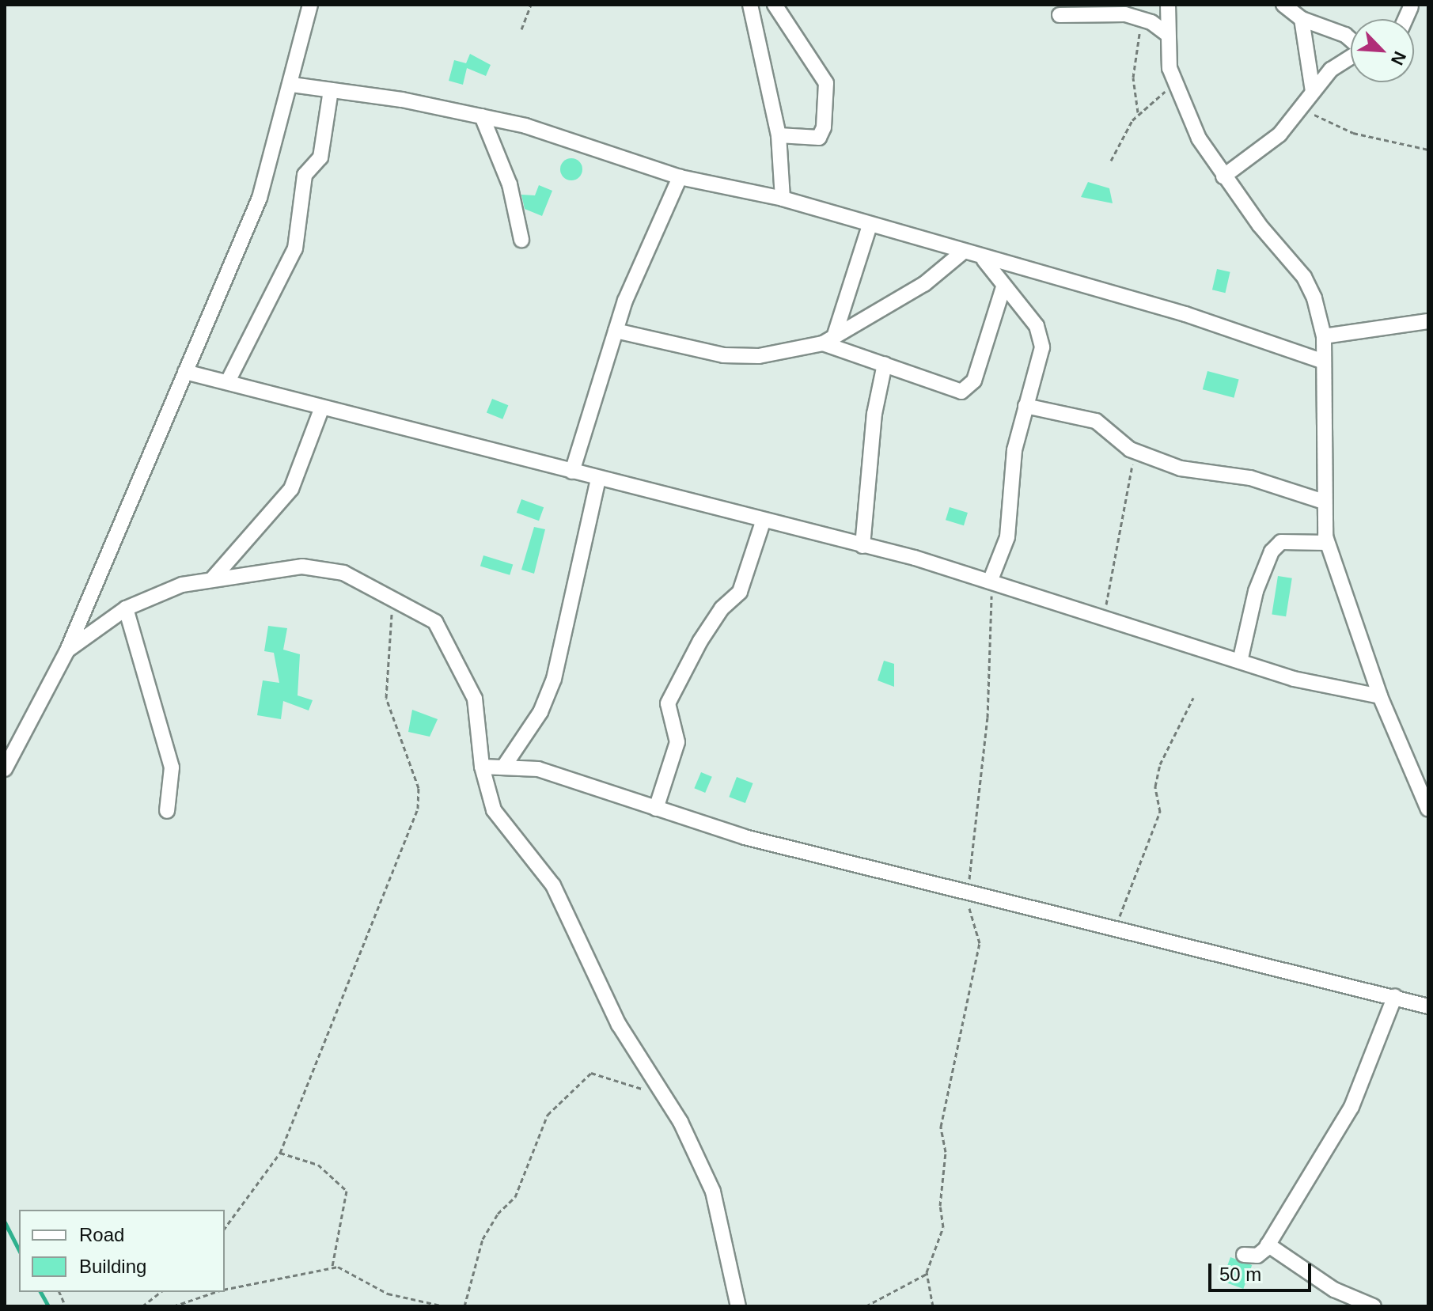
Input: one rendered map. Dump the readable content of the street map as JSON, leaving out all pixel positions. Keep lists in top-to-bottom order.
{
  "legend": ["Road", "Building"],
  "scale_bar": "50 m",
  "north": "bottom right"
}
